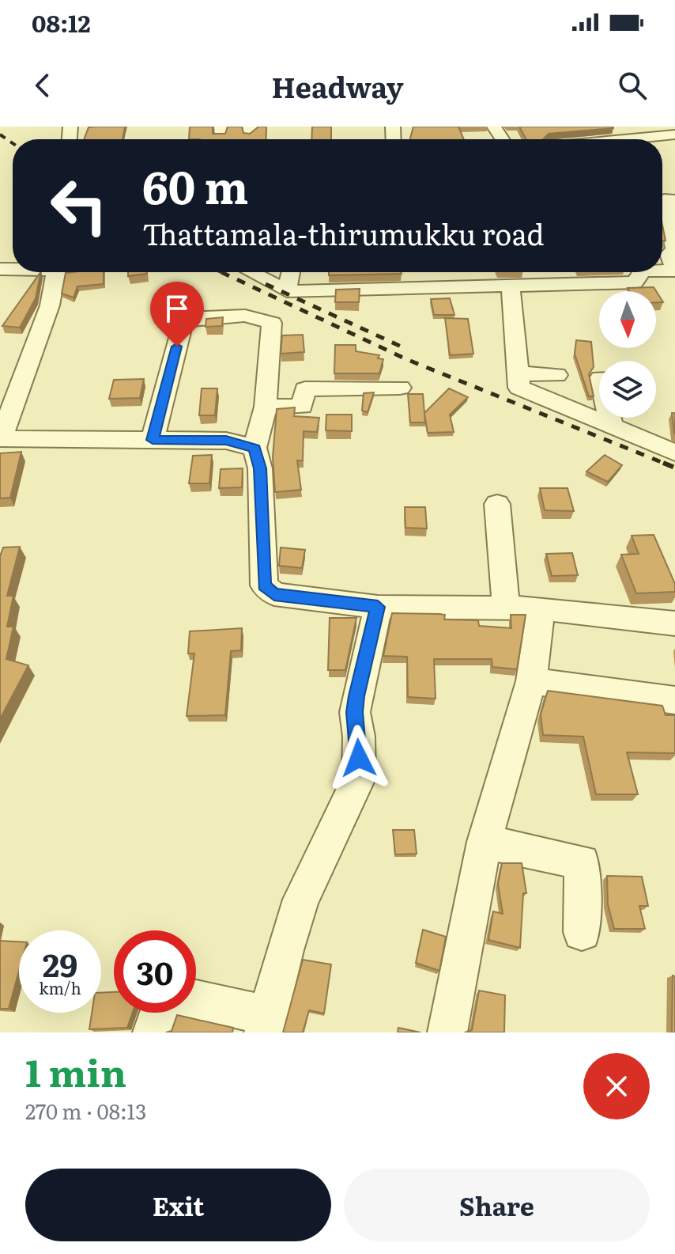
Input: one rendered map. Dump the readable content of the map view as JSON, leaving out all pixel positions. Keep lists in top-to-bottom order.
{
  "north": "bottom",
  "page": {
    "status": "08:12",
    "header": "Headway",
    "turn": ["60 m", "Thattamala-thirumukku road"],
    "speed": "29 km/h",
    "limit": "30",
    "heading": ["1 min", "270 m · 08:13"],
    "buttons": ["Exit", "Share"]
  }
}
